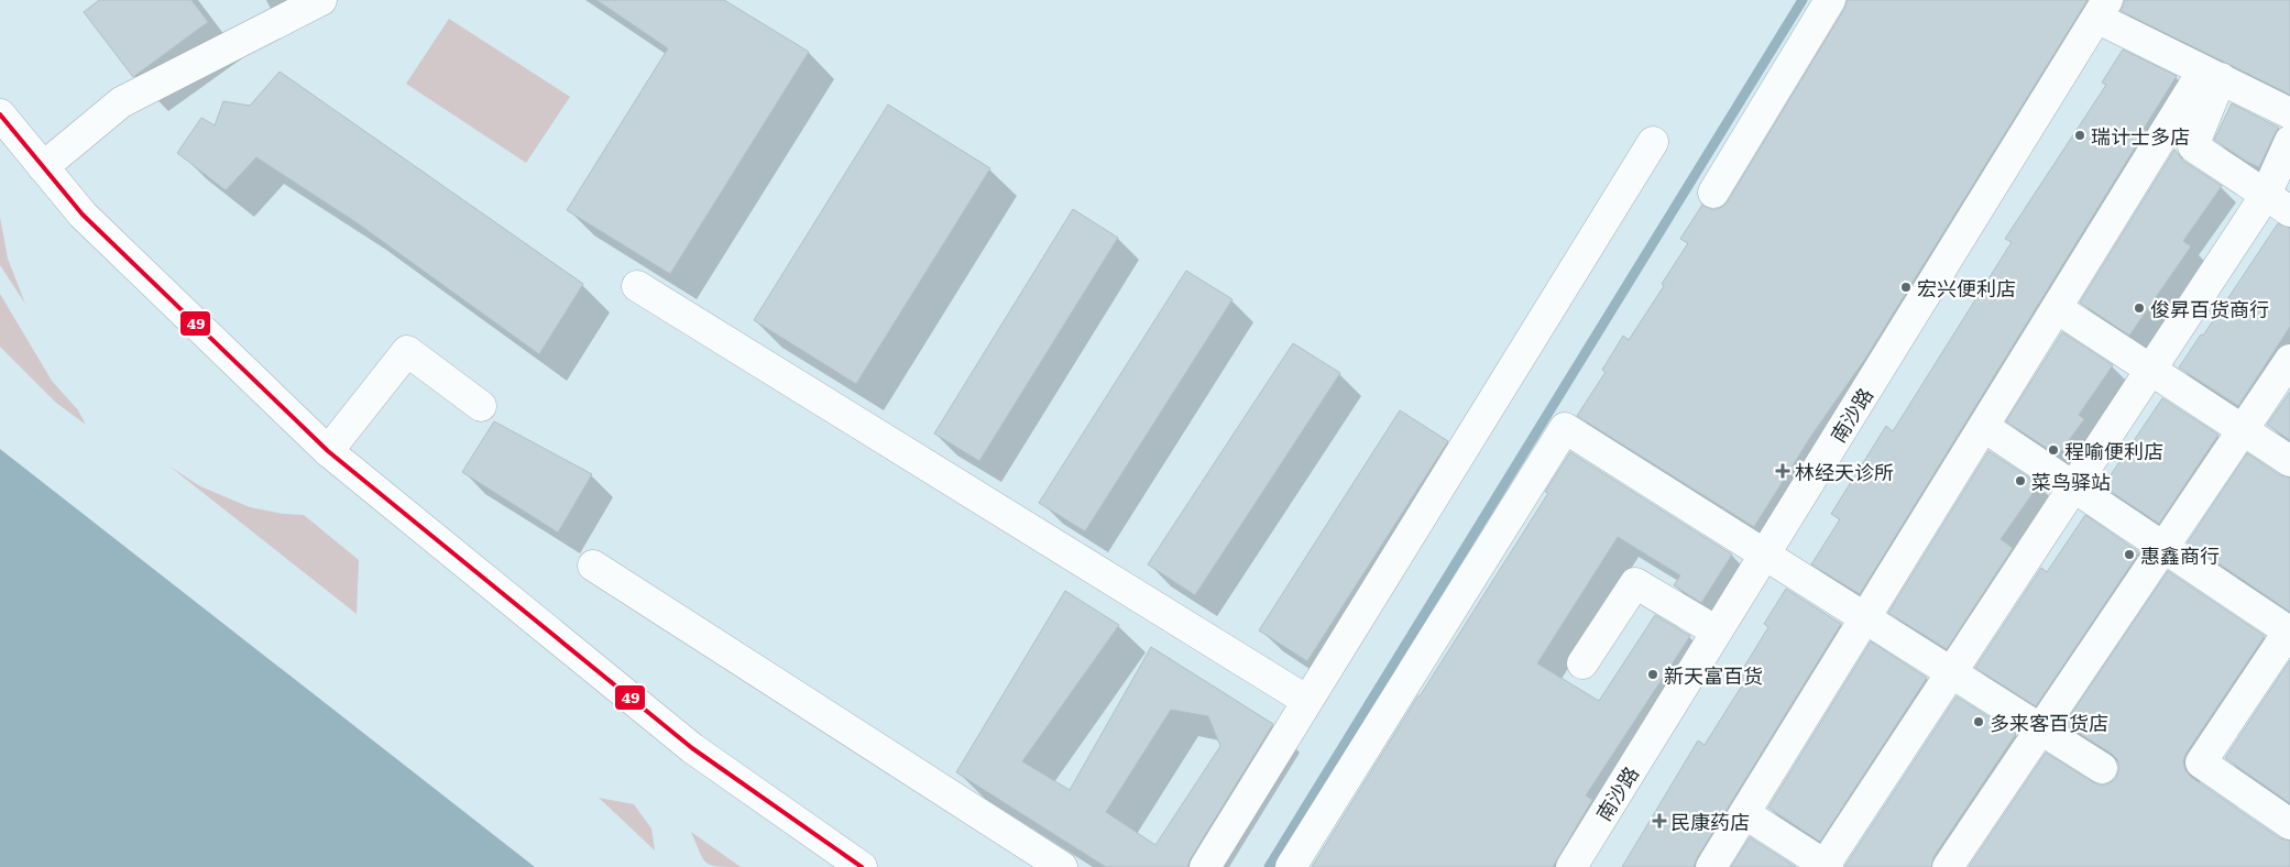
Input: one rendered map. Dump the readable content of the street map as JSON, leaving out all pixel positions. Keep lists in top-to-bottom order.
{
  "streets": {
    "street": ["南沙路"]
  },
  "places": {
    "other": [
      "瑞计士多店",
      "宏兴便利店",
      "俊昇百货商行",
      "程喻便利店",
      "菜鸟驿站",
      "惠鑫商行",
      "新天富百货",
      "多来客百货店"
    ],
    "health": ["林经天诊所", "民康药店"]
  },
  "lines": ["transit line 49"]
}
